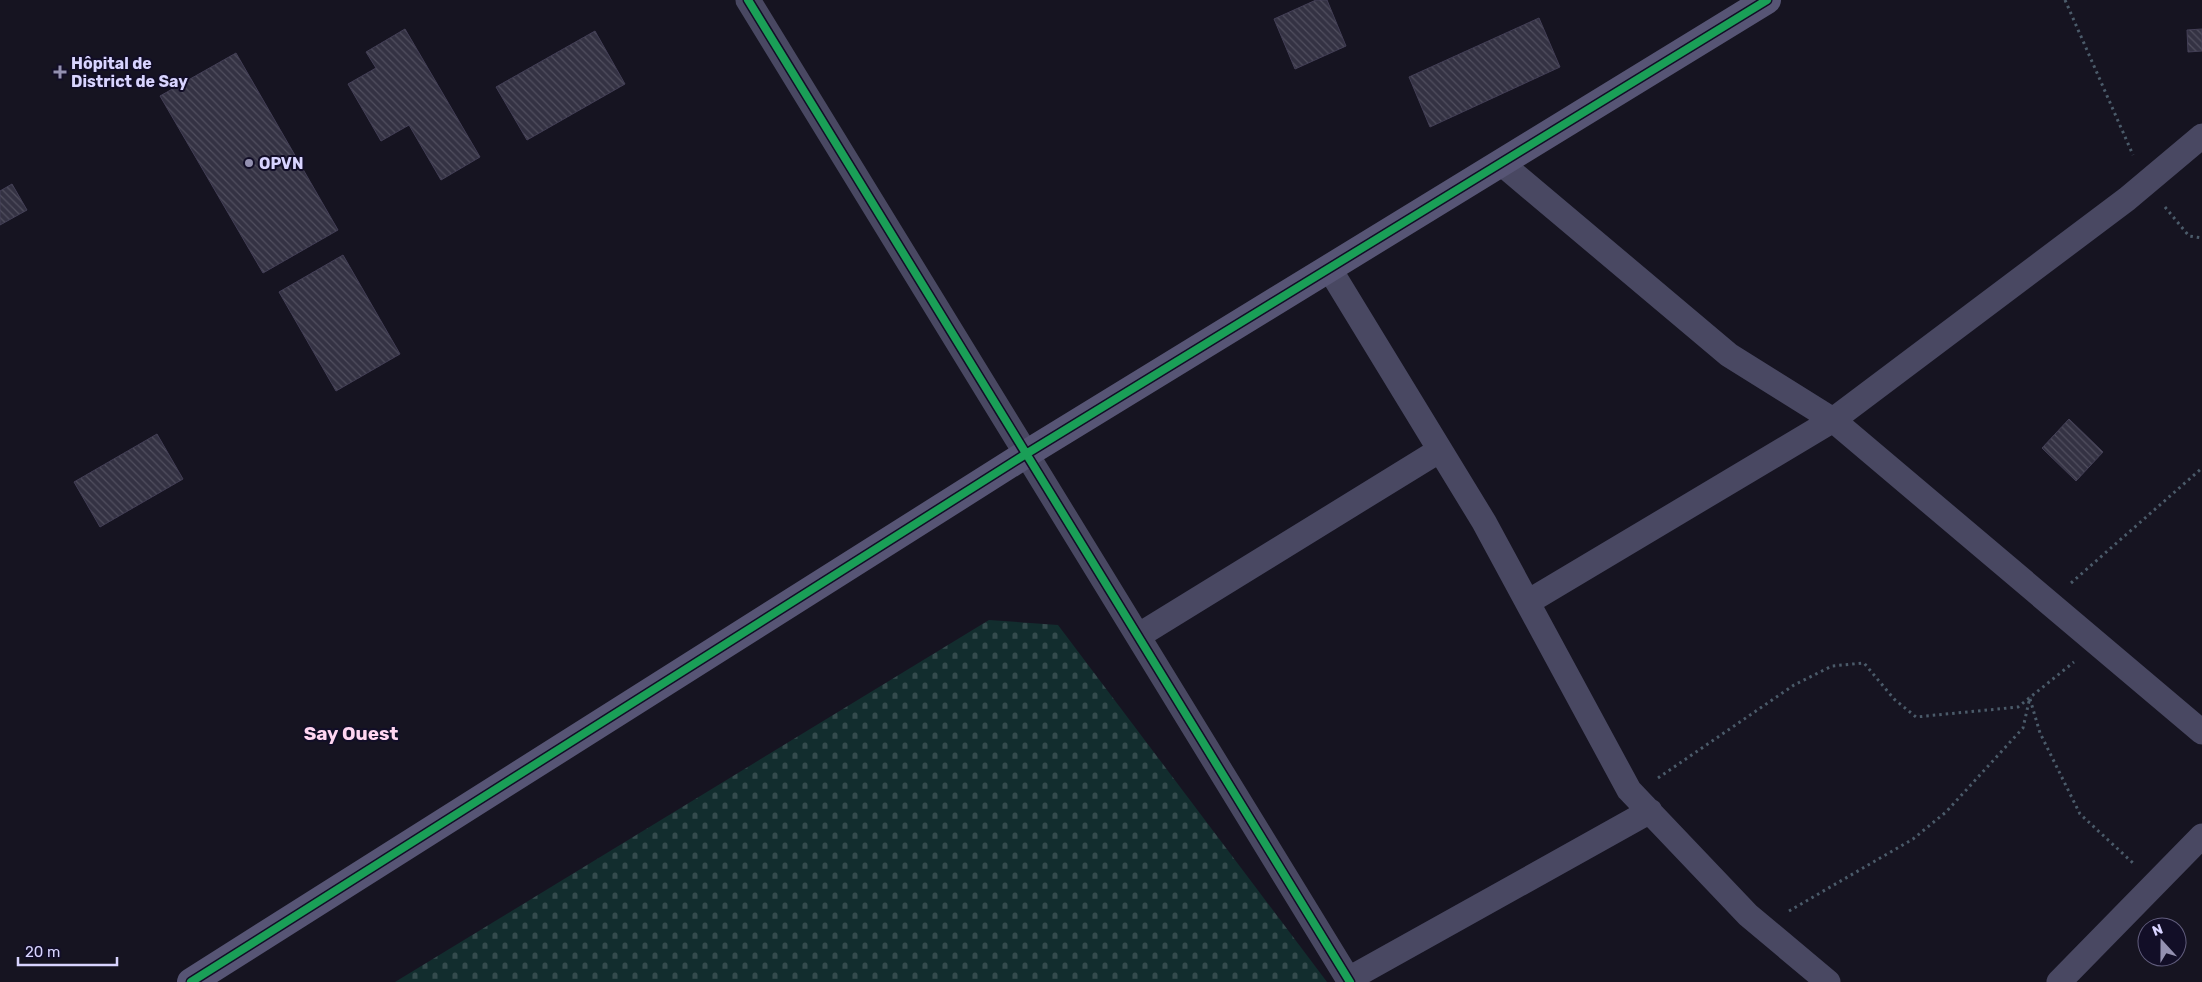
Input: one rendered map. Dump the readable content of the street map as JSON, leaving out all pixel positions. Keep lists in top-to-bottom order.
{
  "districts": ["Say Ouest"],
  "places": {
    "health": ["Hôpital de District de Say"],
    "other": ["OPVN"]
  },
  "scale_bar": "20 m",
  "north": "top"
}
